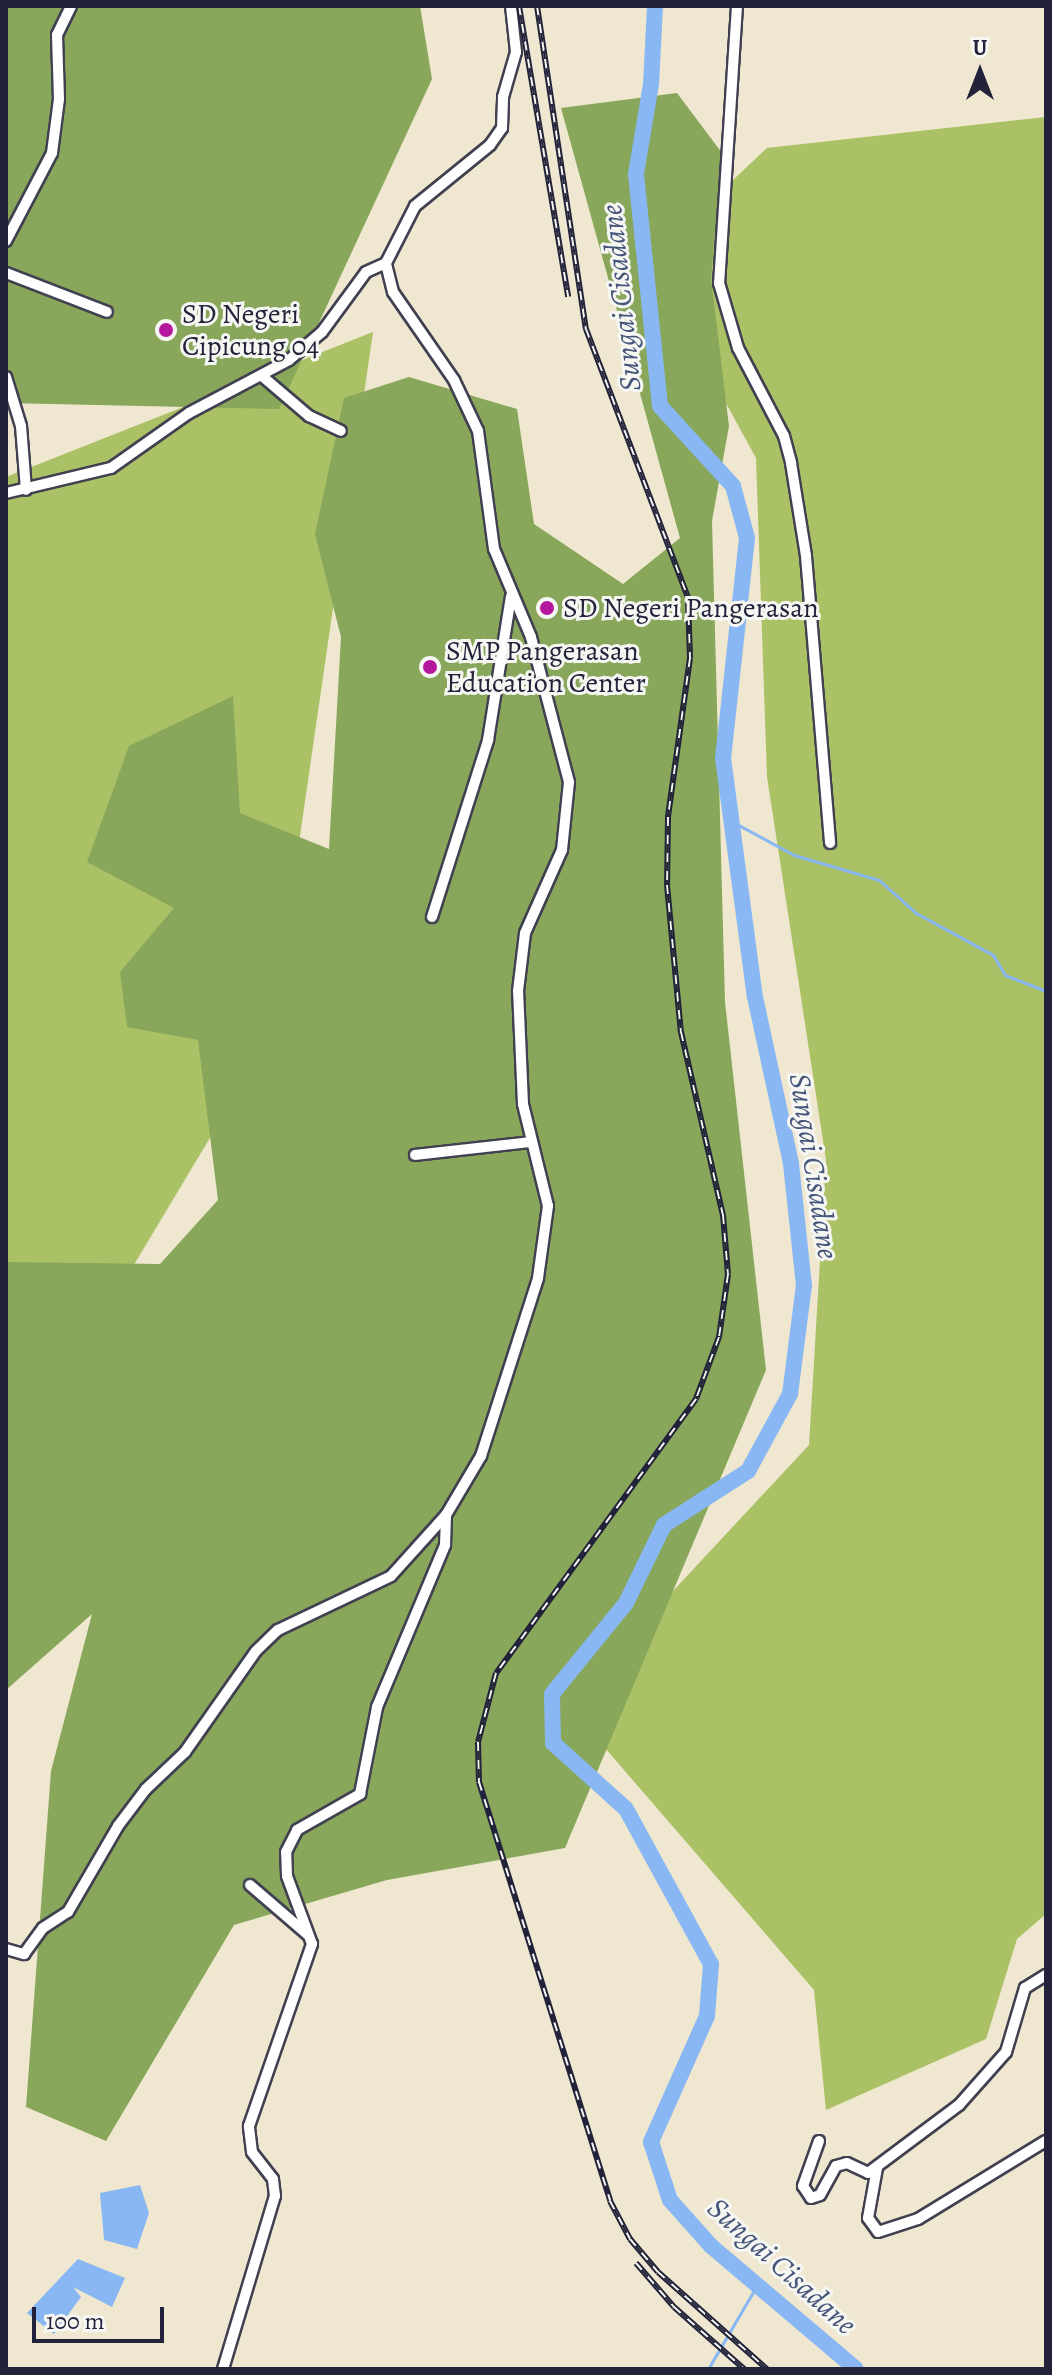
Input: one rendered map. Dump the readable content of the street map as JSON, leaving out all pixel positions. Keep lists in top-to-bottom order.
{
  "water": ["Sungai Cisadane"],
  "places": ["SD Negeri Cipicung 04", "SD Negeri Pangerasan", "SMP Pangerasan Education Center"],
  "scale_bar": "100 m",
  "north": "top"
}
